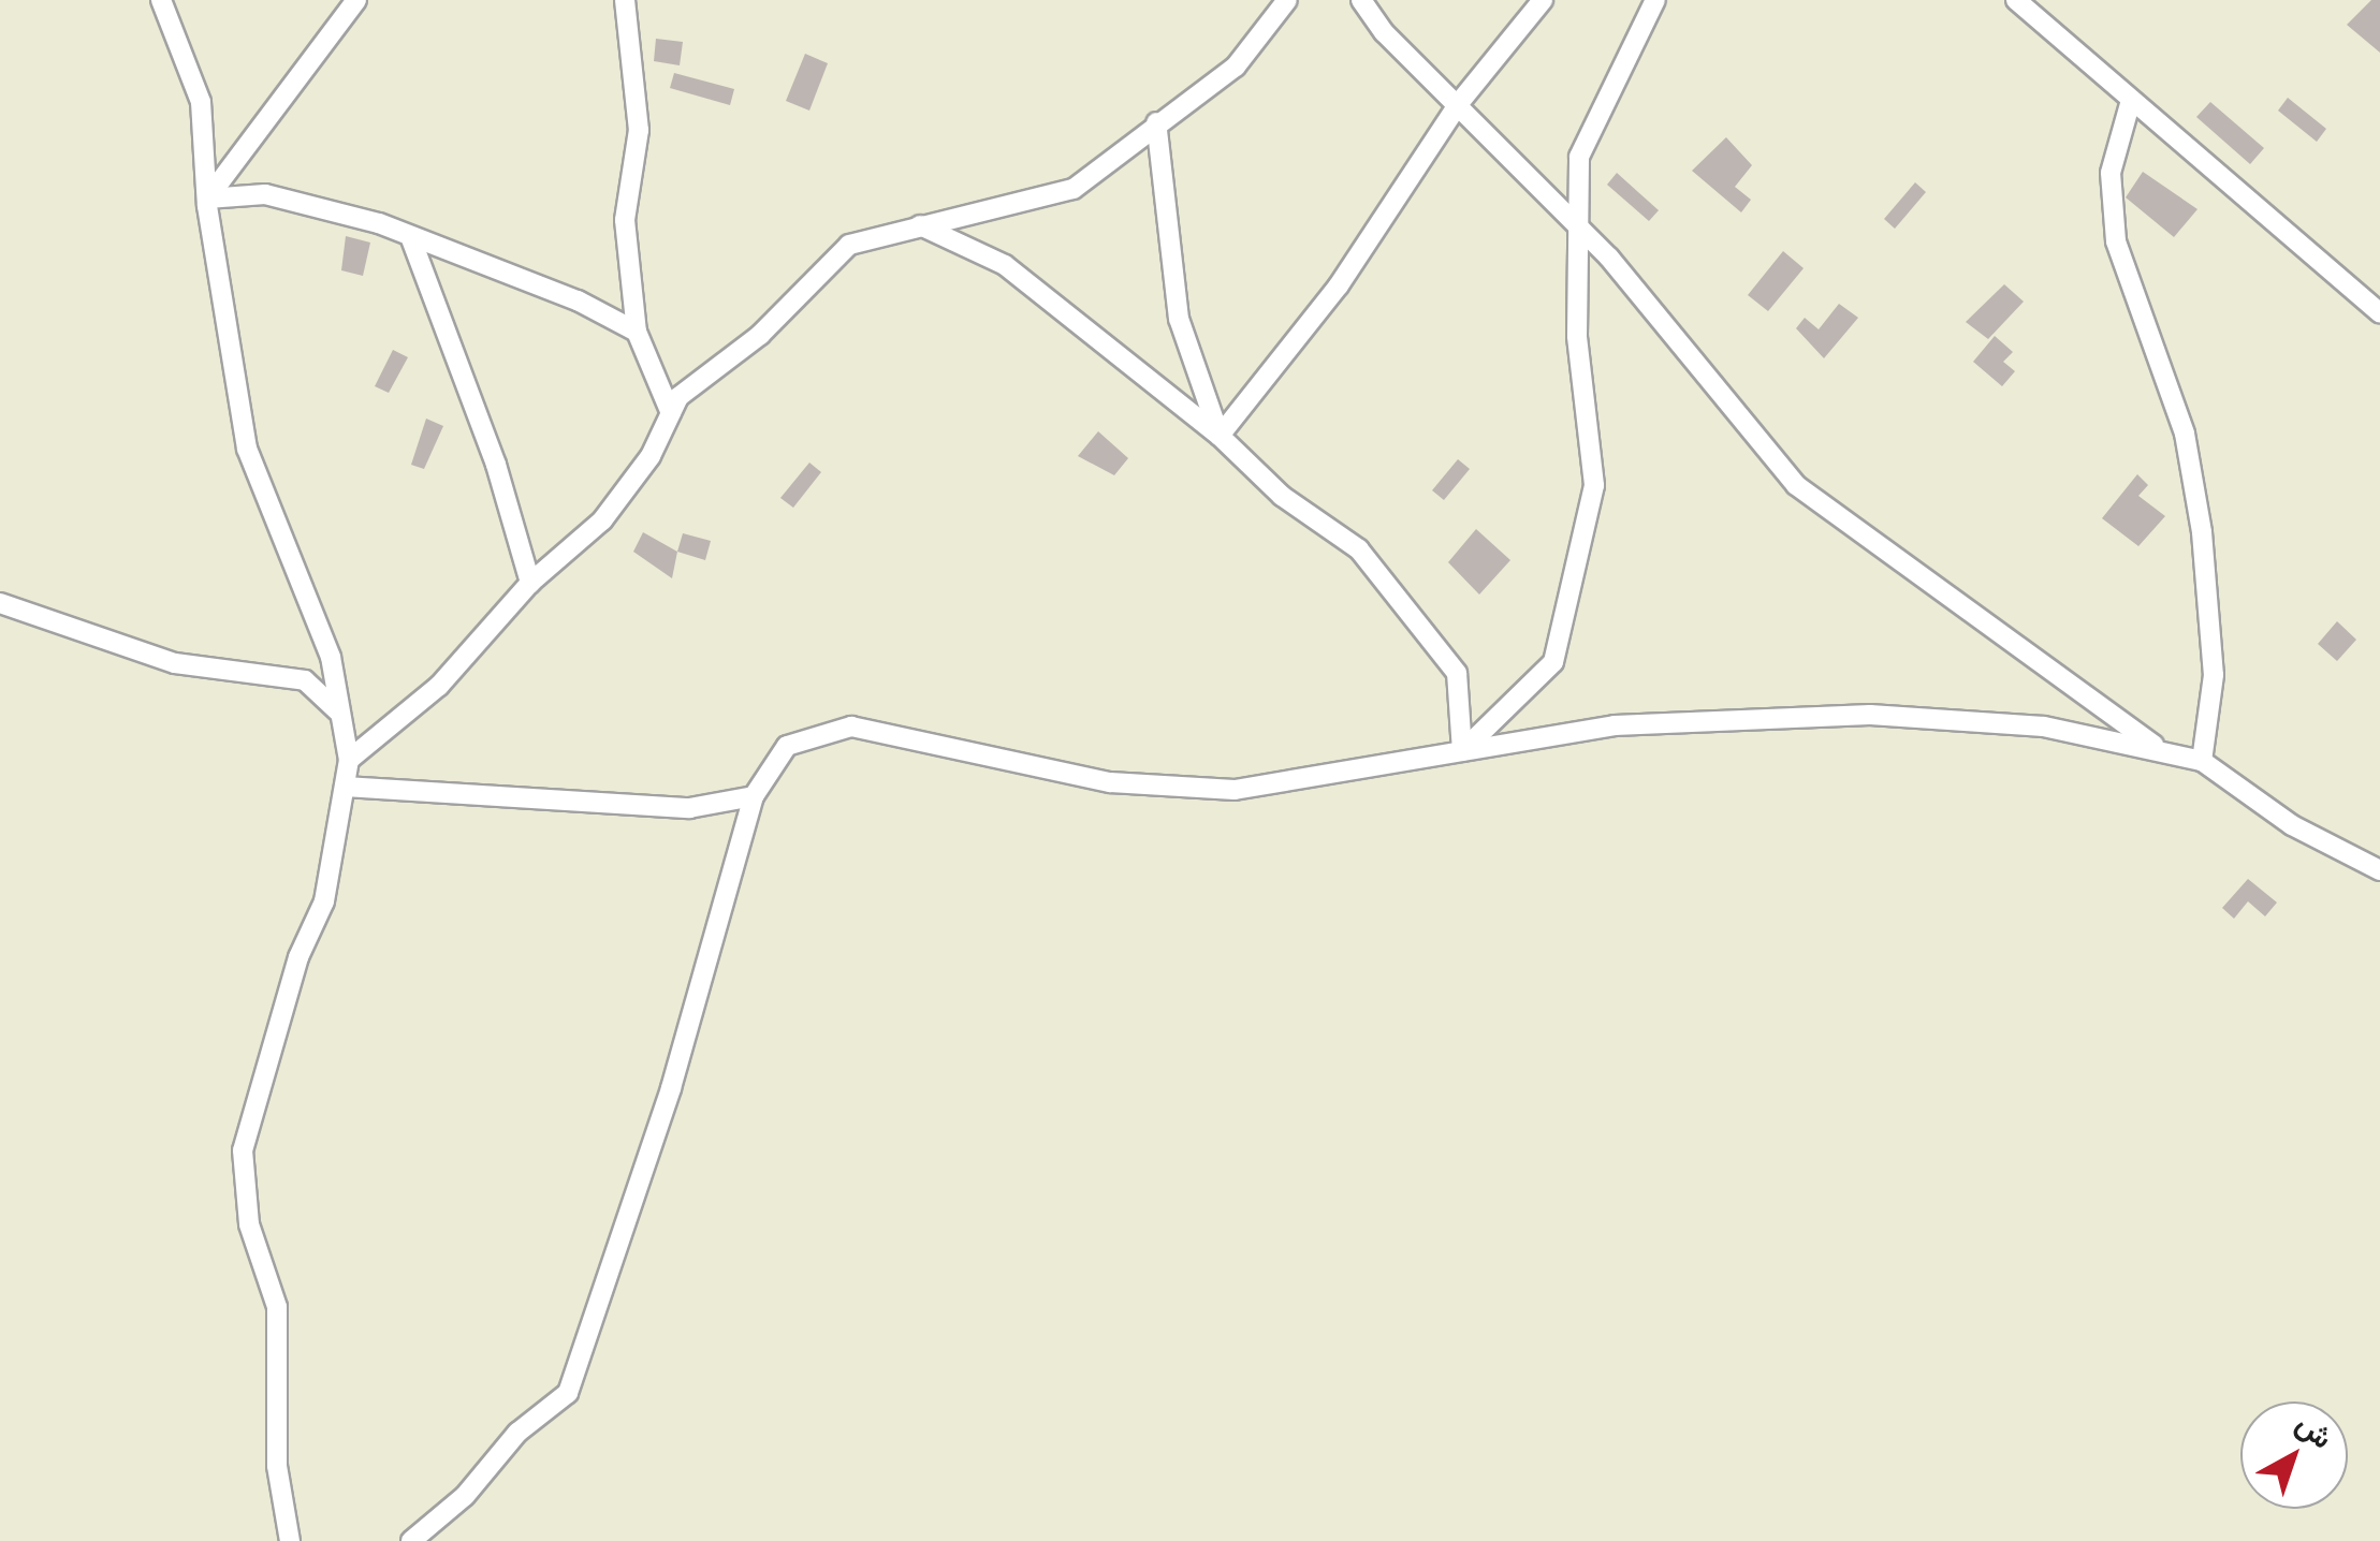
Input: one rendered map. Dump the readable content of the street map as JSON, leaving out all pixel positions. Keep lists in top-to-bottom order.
{
  "north": "top right"
}
